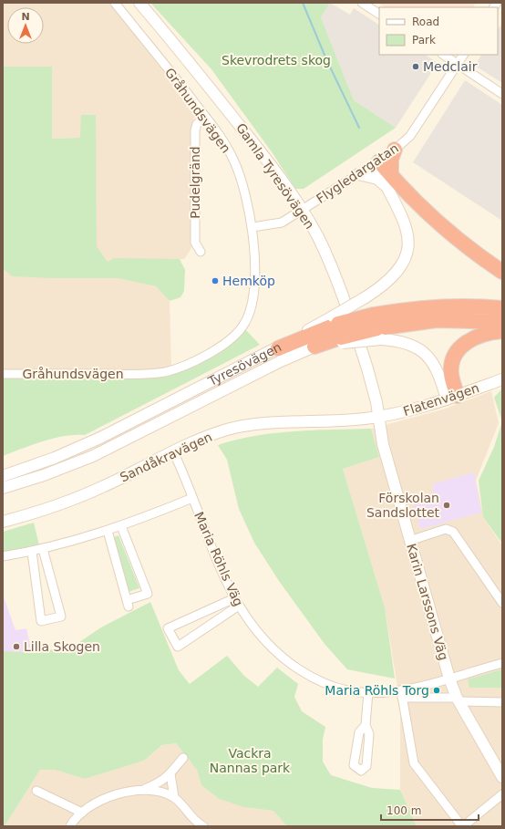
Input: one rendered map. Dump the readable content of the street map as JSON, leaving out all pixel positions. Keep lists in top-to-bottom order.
{
  "streets": {
    "highway": ["Tyresövägen"],
    "street": [
      "Gråhundsvägen",
      "Flygledargatan",
      "Gamla Tyresövägen",
      "Pudelgränd",
      "Flatenvägen",
      "Sandåkravägen",
      "Maria Röhls Väg",
      "Karin Larssons Väg"
    ]
  },
  "crossings": [
    ["Gråhundsvägen", "Flygledargatan"],
    ["Gråhundsvägen", "Pudelgränd"],
    ["Flygledargatan", "Gamla Tyresövägen"],
    ["Gamla Tyresövägen", "Flatenvägen"],
    ["Gamla Tyresövägen", "Sandåkravägen"],
    ["Gamla Tyresövägen", "Karin Larssons Väg"],
    ["Flatenvägen", "Sandåkravägen"],
    ["Flatenvägen", "Karin Larssons Väg"],
    ["Sandåkravägen", "Maria Röhls Väg"],
    ["Sandåkravägen", "Karin Larssons Väg"]
  ],
  "parks": ["Skevrodrets skog", "Vackra Nannas park"],
  "places": [
    "Medclair",
    "Hemköp",
    "Förskolan Sandslottet",
    "Lilla Skogen",
    "Maria Röhls Torg"
  ],
  "legend": ["Road", "Park"],
  "scale_bar": "100 m",
  "north": "top"
}
